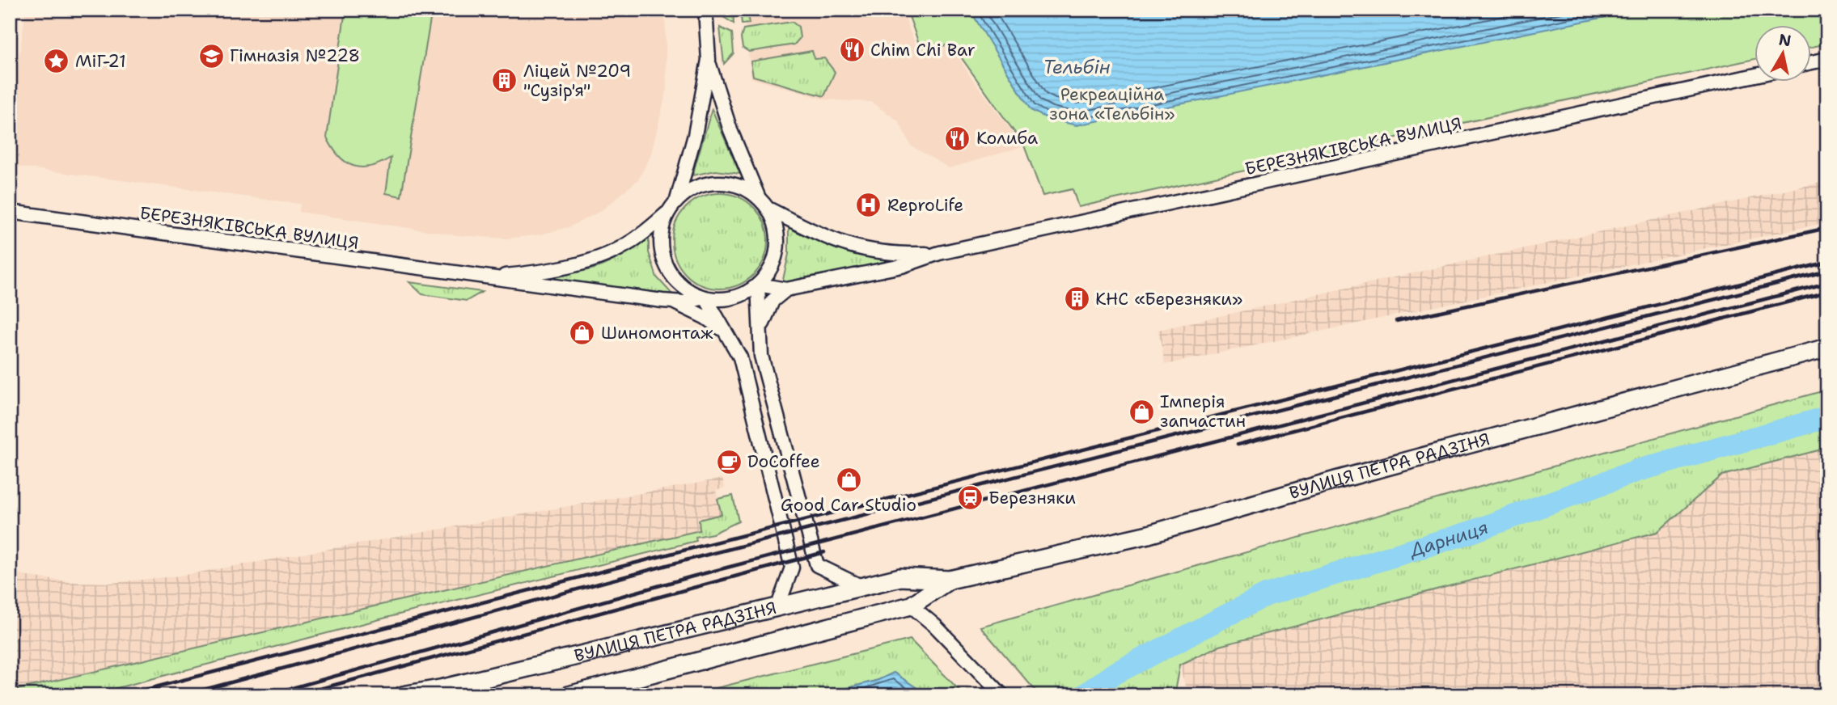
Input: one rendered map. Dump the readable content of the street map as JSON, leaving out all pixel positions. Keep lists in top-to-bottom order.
{
  "streets": {
    "main road": ["ВУЛИЦЯ ПЕТРА РАДЗІНЯ"],
    "street": ["БЕРЕЗНЯКІВСЬКА ВУЛИЦЯ"]
  },
  "water": ["Тельбін", "Дарниця"],
  "parks": ["Рекреаційна зона «Тельбін»"],
  "places": {
    "restaurant": ["Chim Chi Bar", "Колиба"],
    "school or university": ["Гімназія №228"],
    "place": ["МіГ-21"],
    "building": ["Ліцей №209 \"Сузір'я\"", "КНС «Березняки»"],
    "hospital": ["ReproLife"],
    "shop": ["Шиномонтаж", "Імперія запчастин", "Good Car Studio"],
    "cafe": ["DoCoffee"],
    "station": ["Березняки"]
  },
  "north": "top"
}
